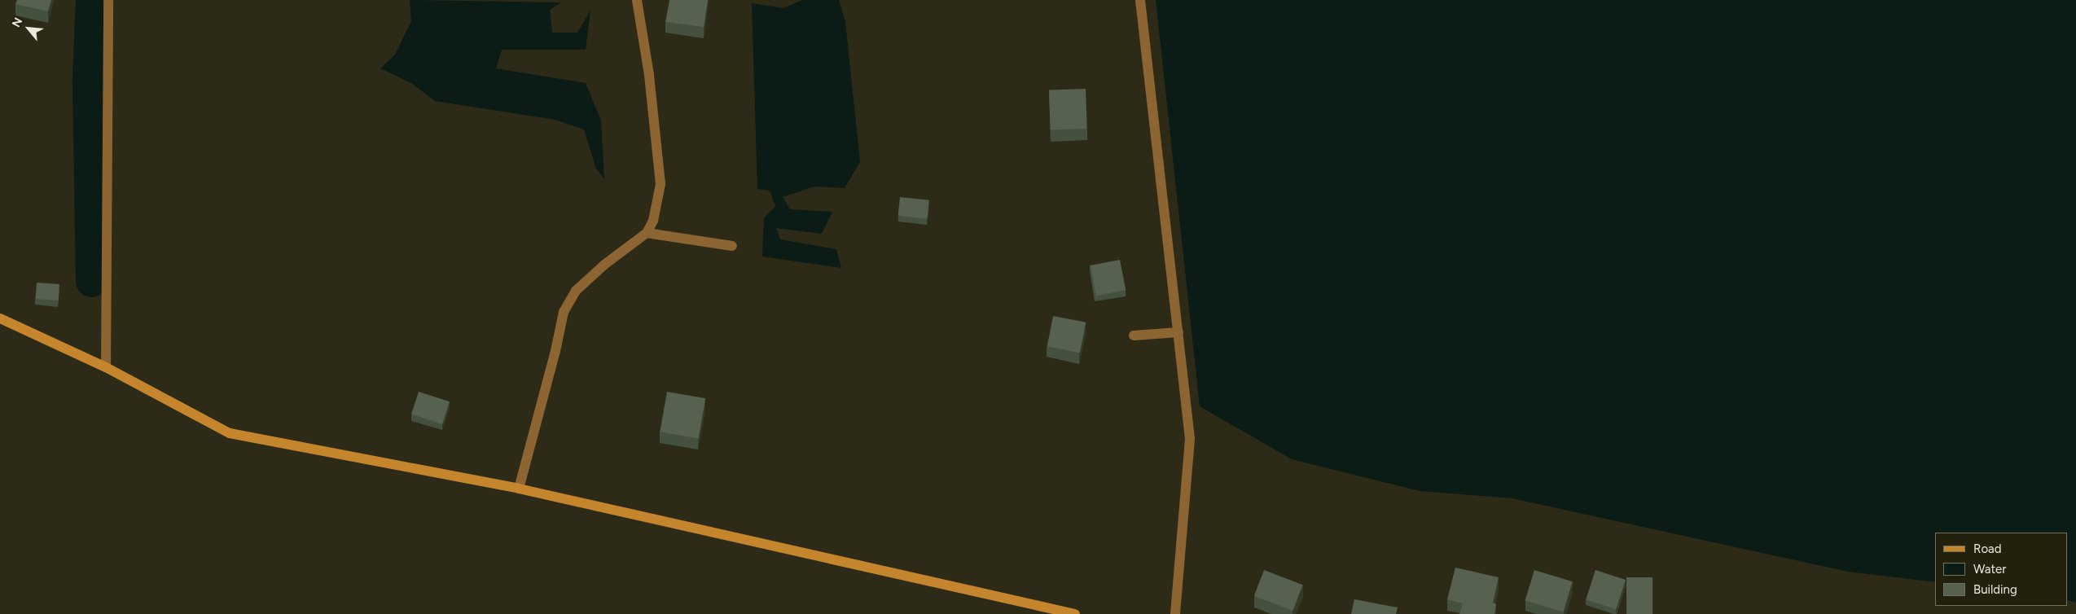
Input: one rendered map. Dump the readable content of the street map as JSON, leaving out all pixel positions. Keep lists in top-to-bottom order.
{
  "legend": ["Road", "Water", "Building"],
  "north": "top left"
}
